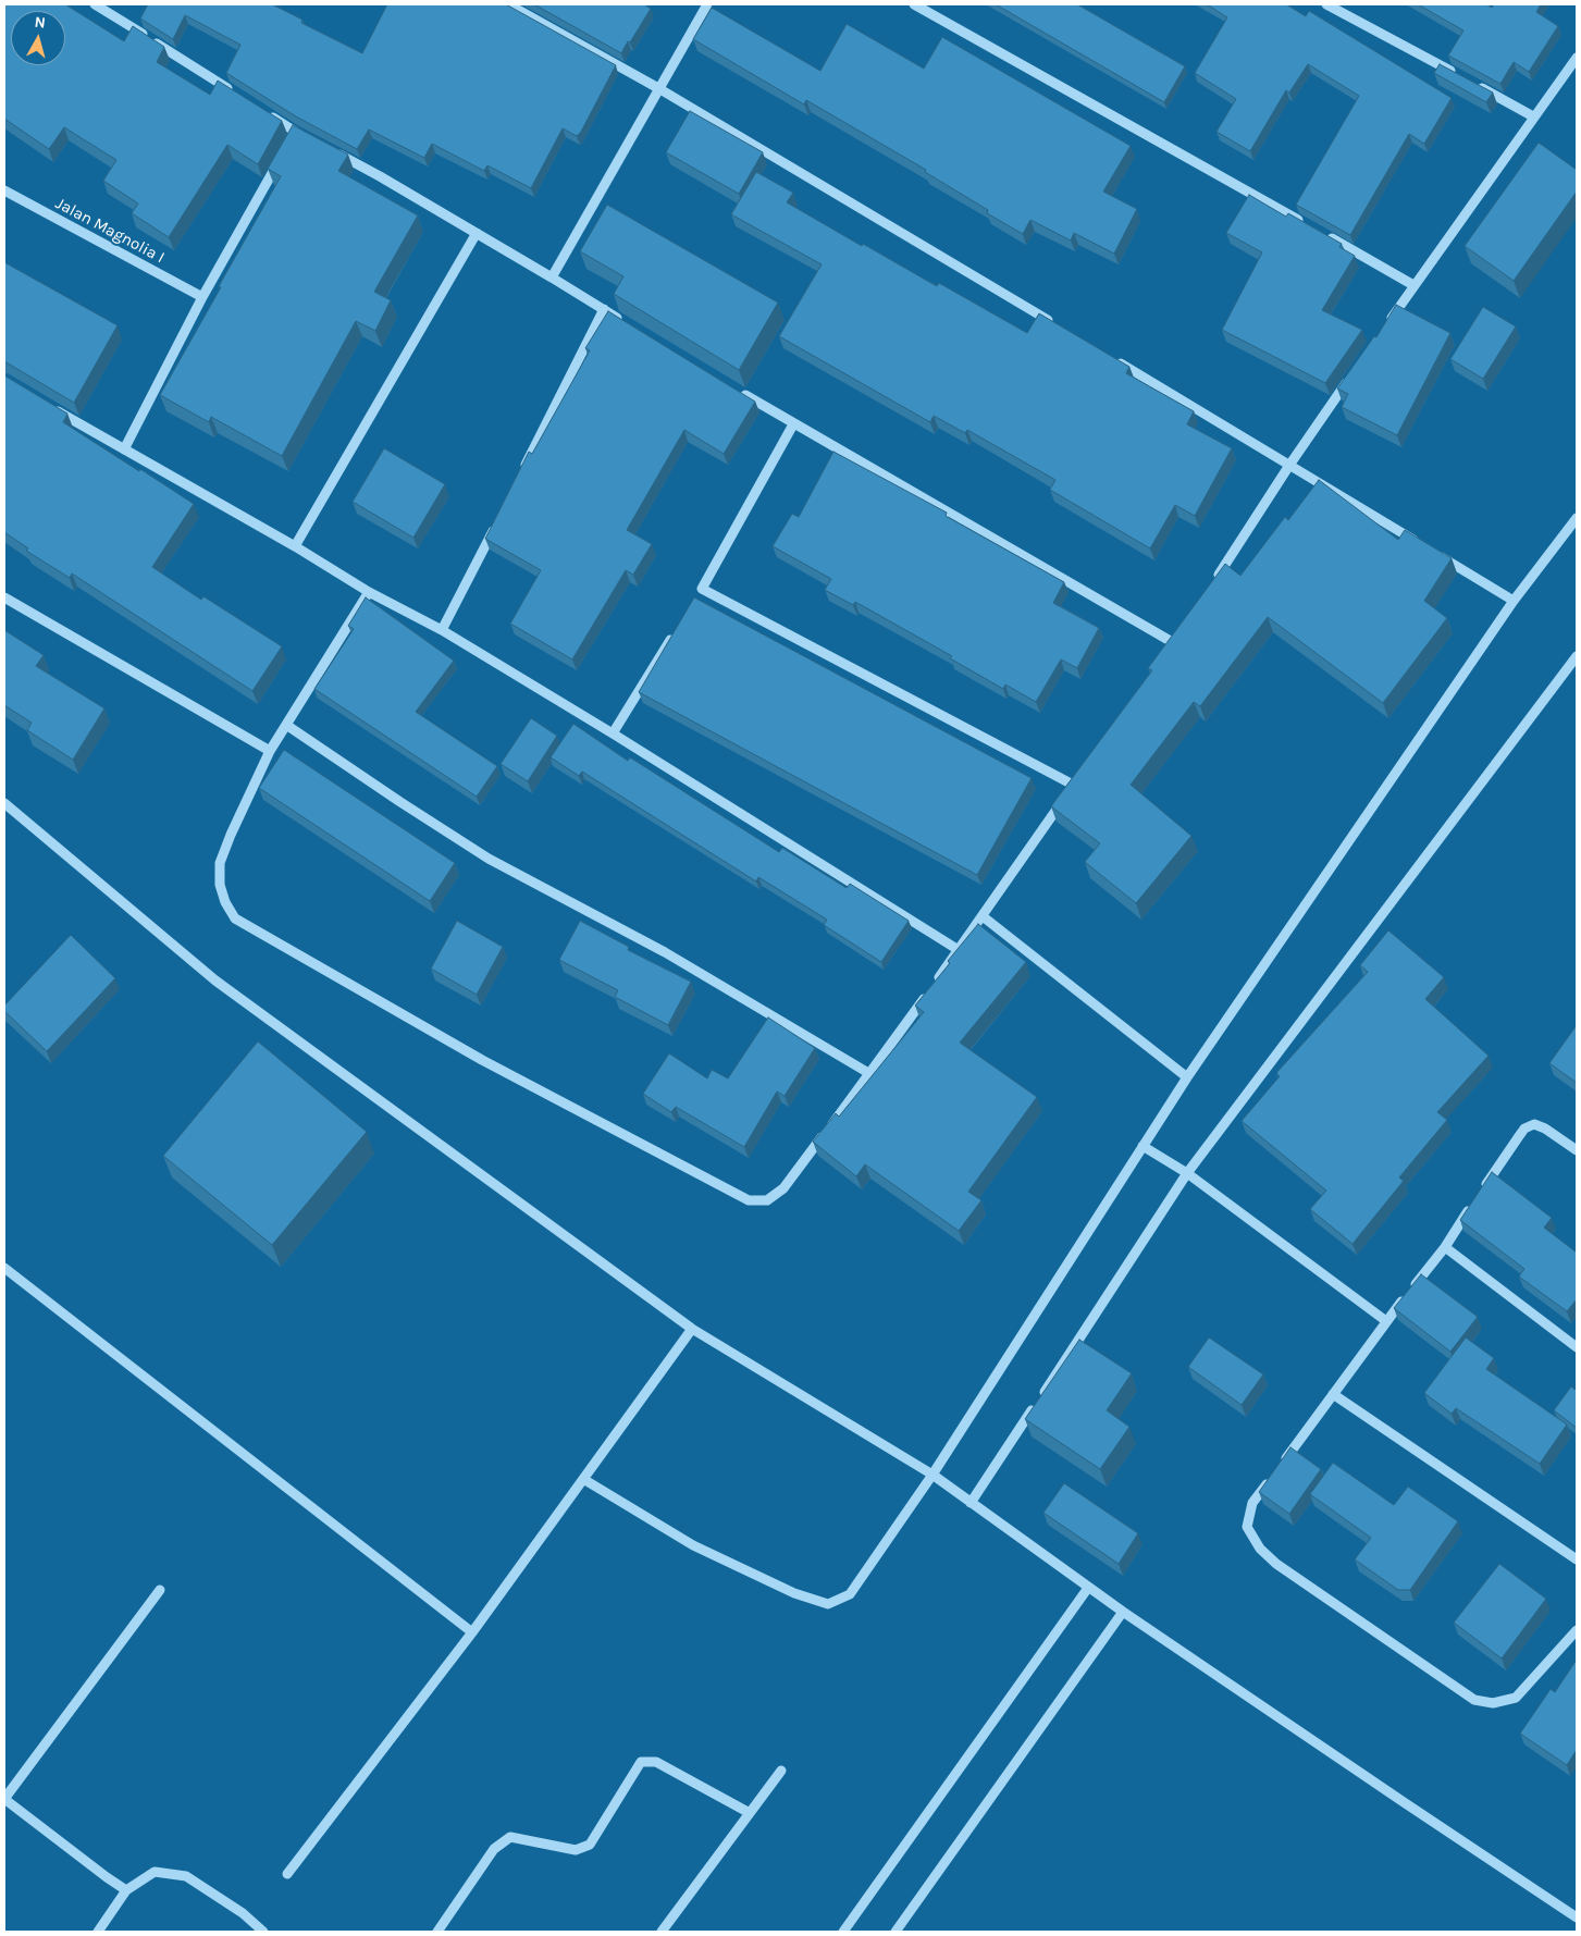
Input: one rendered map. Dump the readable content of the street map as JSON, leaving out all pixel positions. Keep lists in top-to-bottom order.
{
  "streets": {
    "street": ["Jalan Magnolia I"]
  },
  "north": "top"
}
